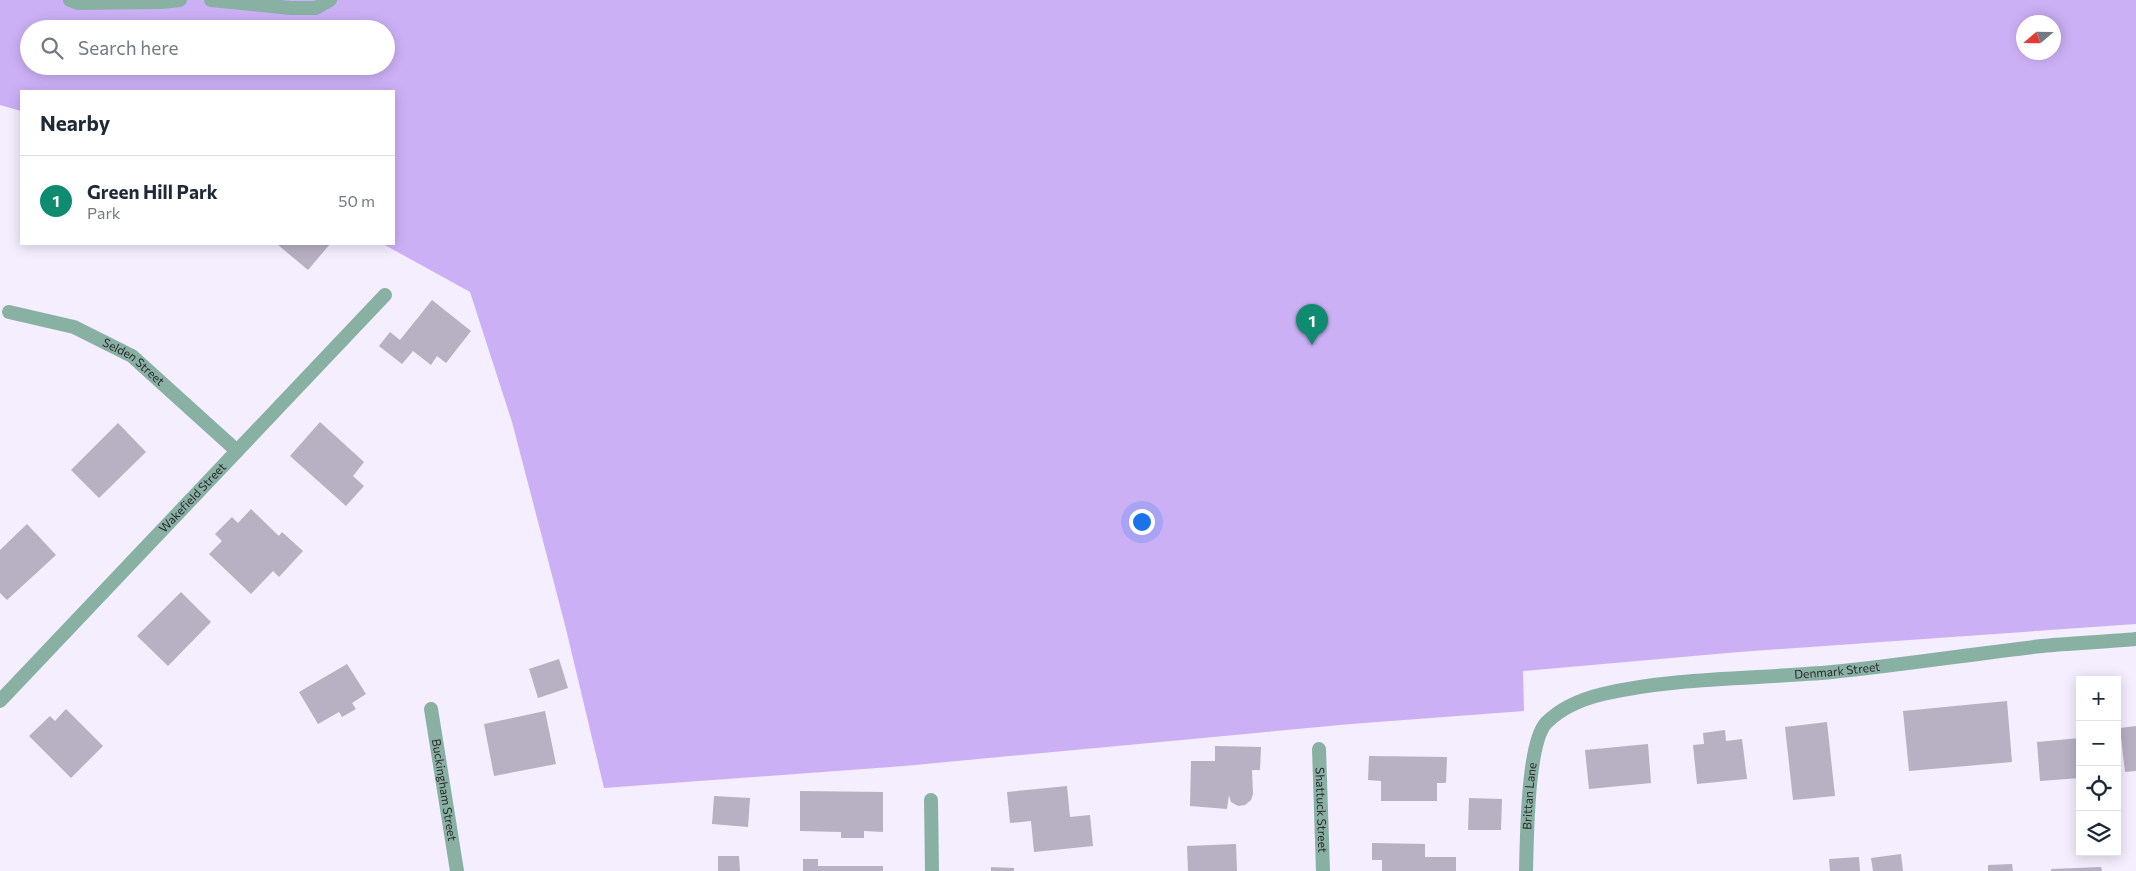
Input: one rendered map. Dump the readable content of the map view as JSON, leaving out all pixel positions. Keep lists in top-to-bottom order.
{
  "streets": {
    "street": [
      "Selden Street",
      "Wakefield Street",
      "Denmark Street",
      "Buckingham Street",
      "Brittan Lane",
      "Shattuck Street"
    ]
  },
  "crossings": [
    ["Selden Street", "Wakefield Street"],
    ["Denmark Street", "Brittan Lane"]
  ],
  "north": "left",
  "page": {
    "search": "Search here",
    "heading": "Nearby",
    "list": [
      {
        "mark": "1",
        "name": "Green Hill Park",
        "note": "Park",
        "value": "50 m"
      }
    ],
    "pins": "1",
    "map_buttons": ["+", "−"]
  }
}
